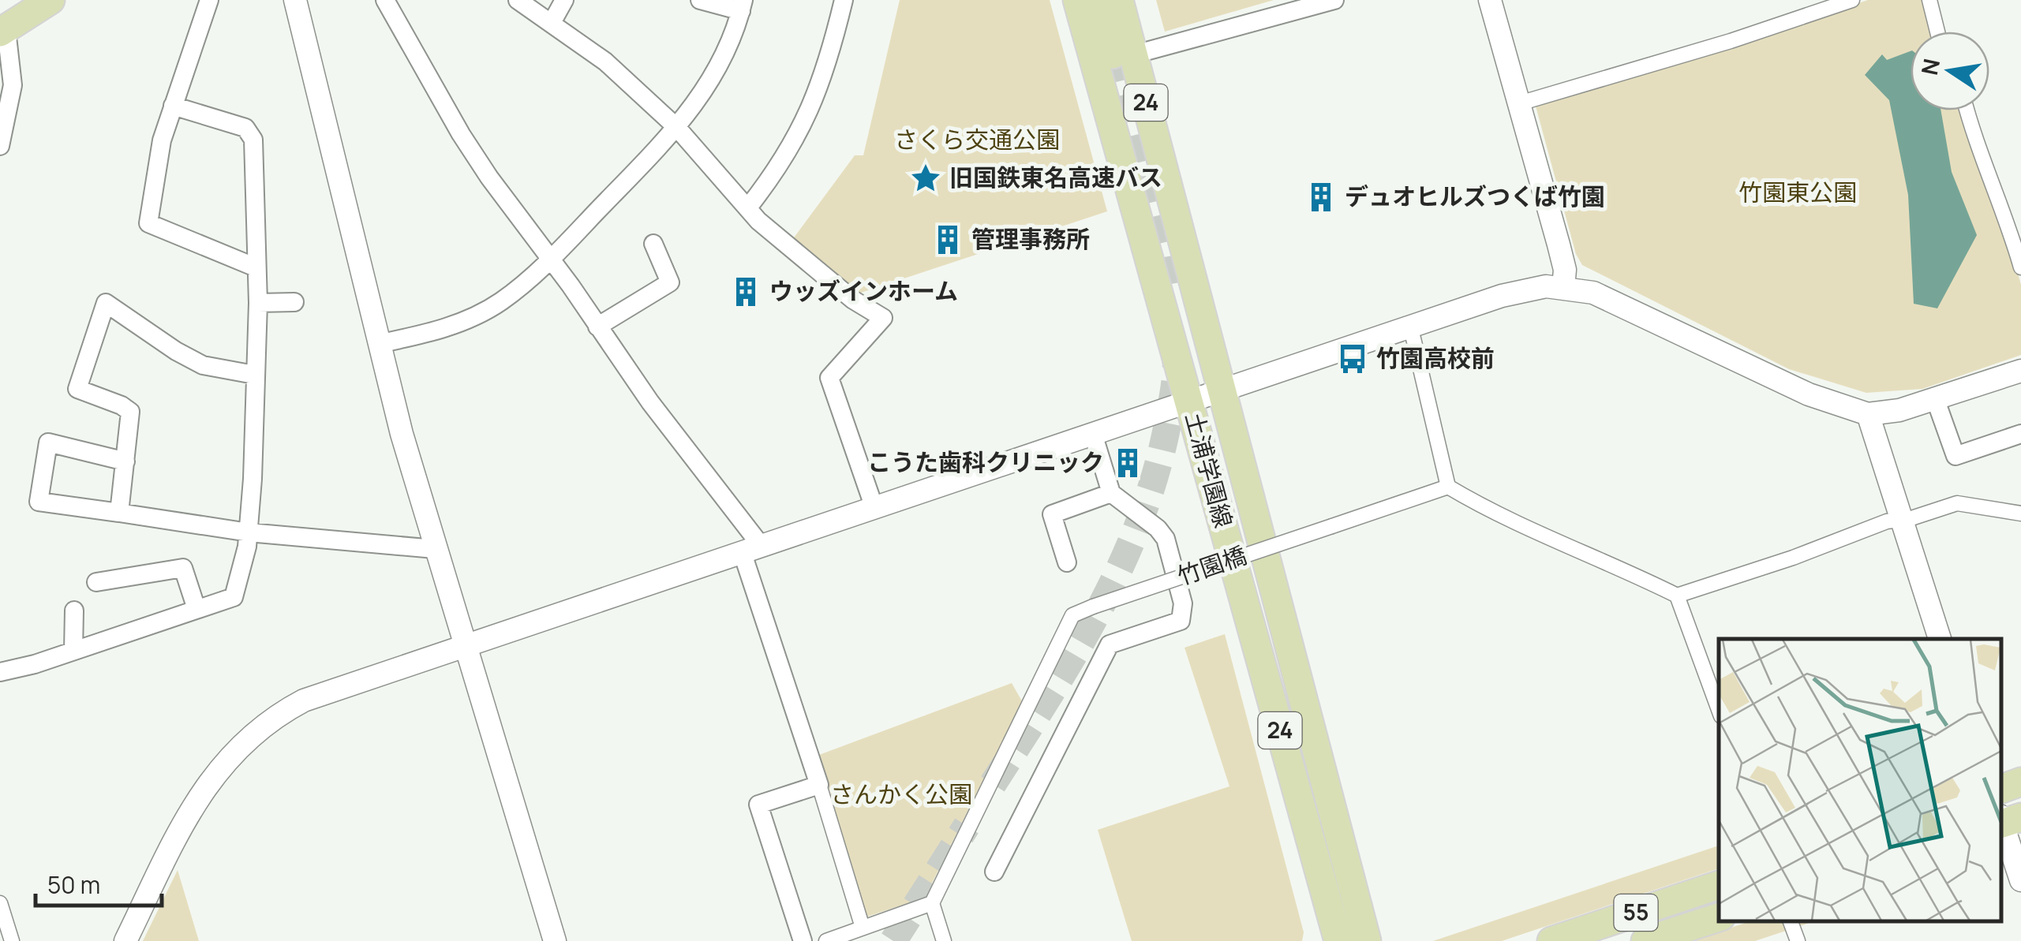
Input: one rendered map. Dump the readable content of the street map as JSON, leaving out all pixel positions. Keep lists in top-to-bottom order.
{
  "streets": {
    "main road": ["24", "土浦学園線", "55"],
    "street": ["竹園橋"]
  },
  "parks": ["さくら交通公園", "竹園東公園", "さんかく公園"],
  "places": {
    "place": ["旧国鉄東名高速バス"],
    "building": [
      "デュオヒルズつくば竹園",
      "管理事務所",
      "ウッズインホーム",
      "こうた歯科クリニック"
    ],
    "bus stop": ["竹園高校前"]
  },
  "scale_bar": "50 m",
  "north": "left"
}
